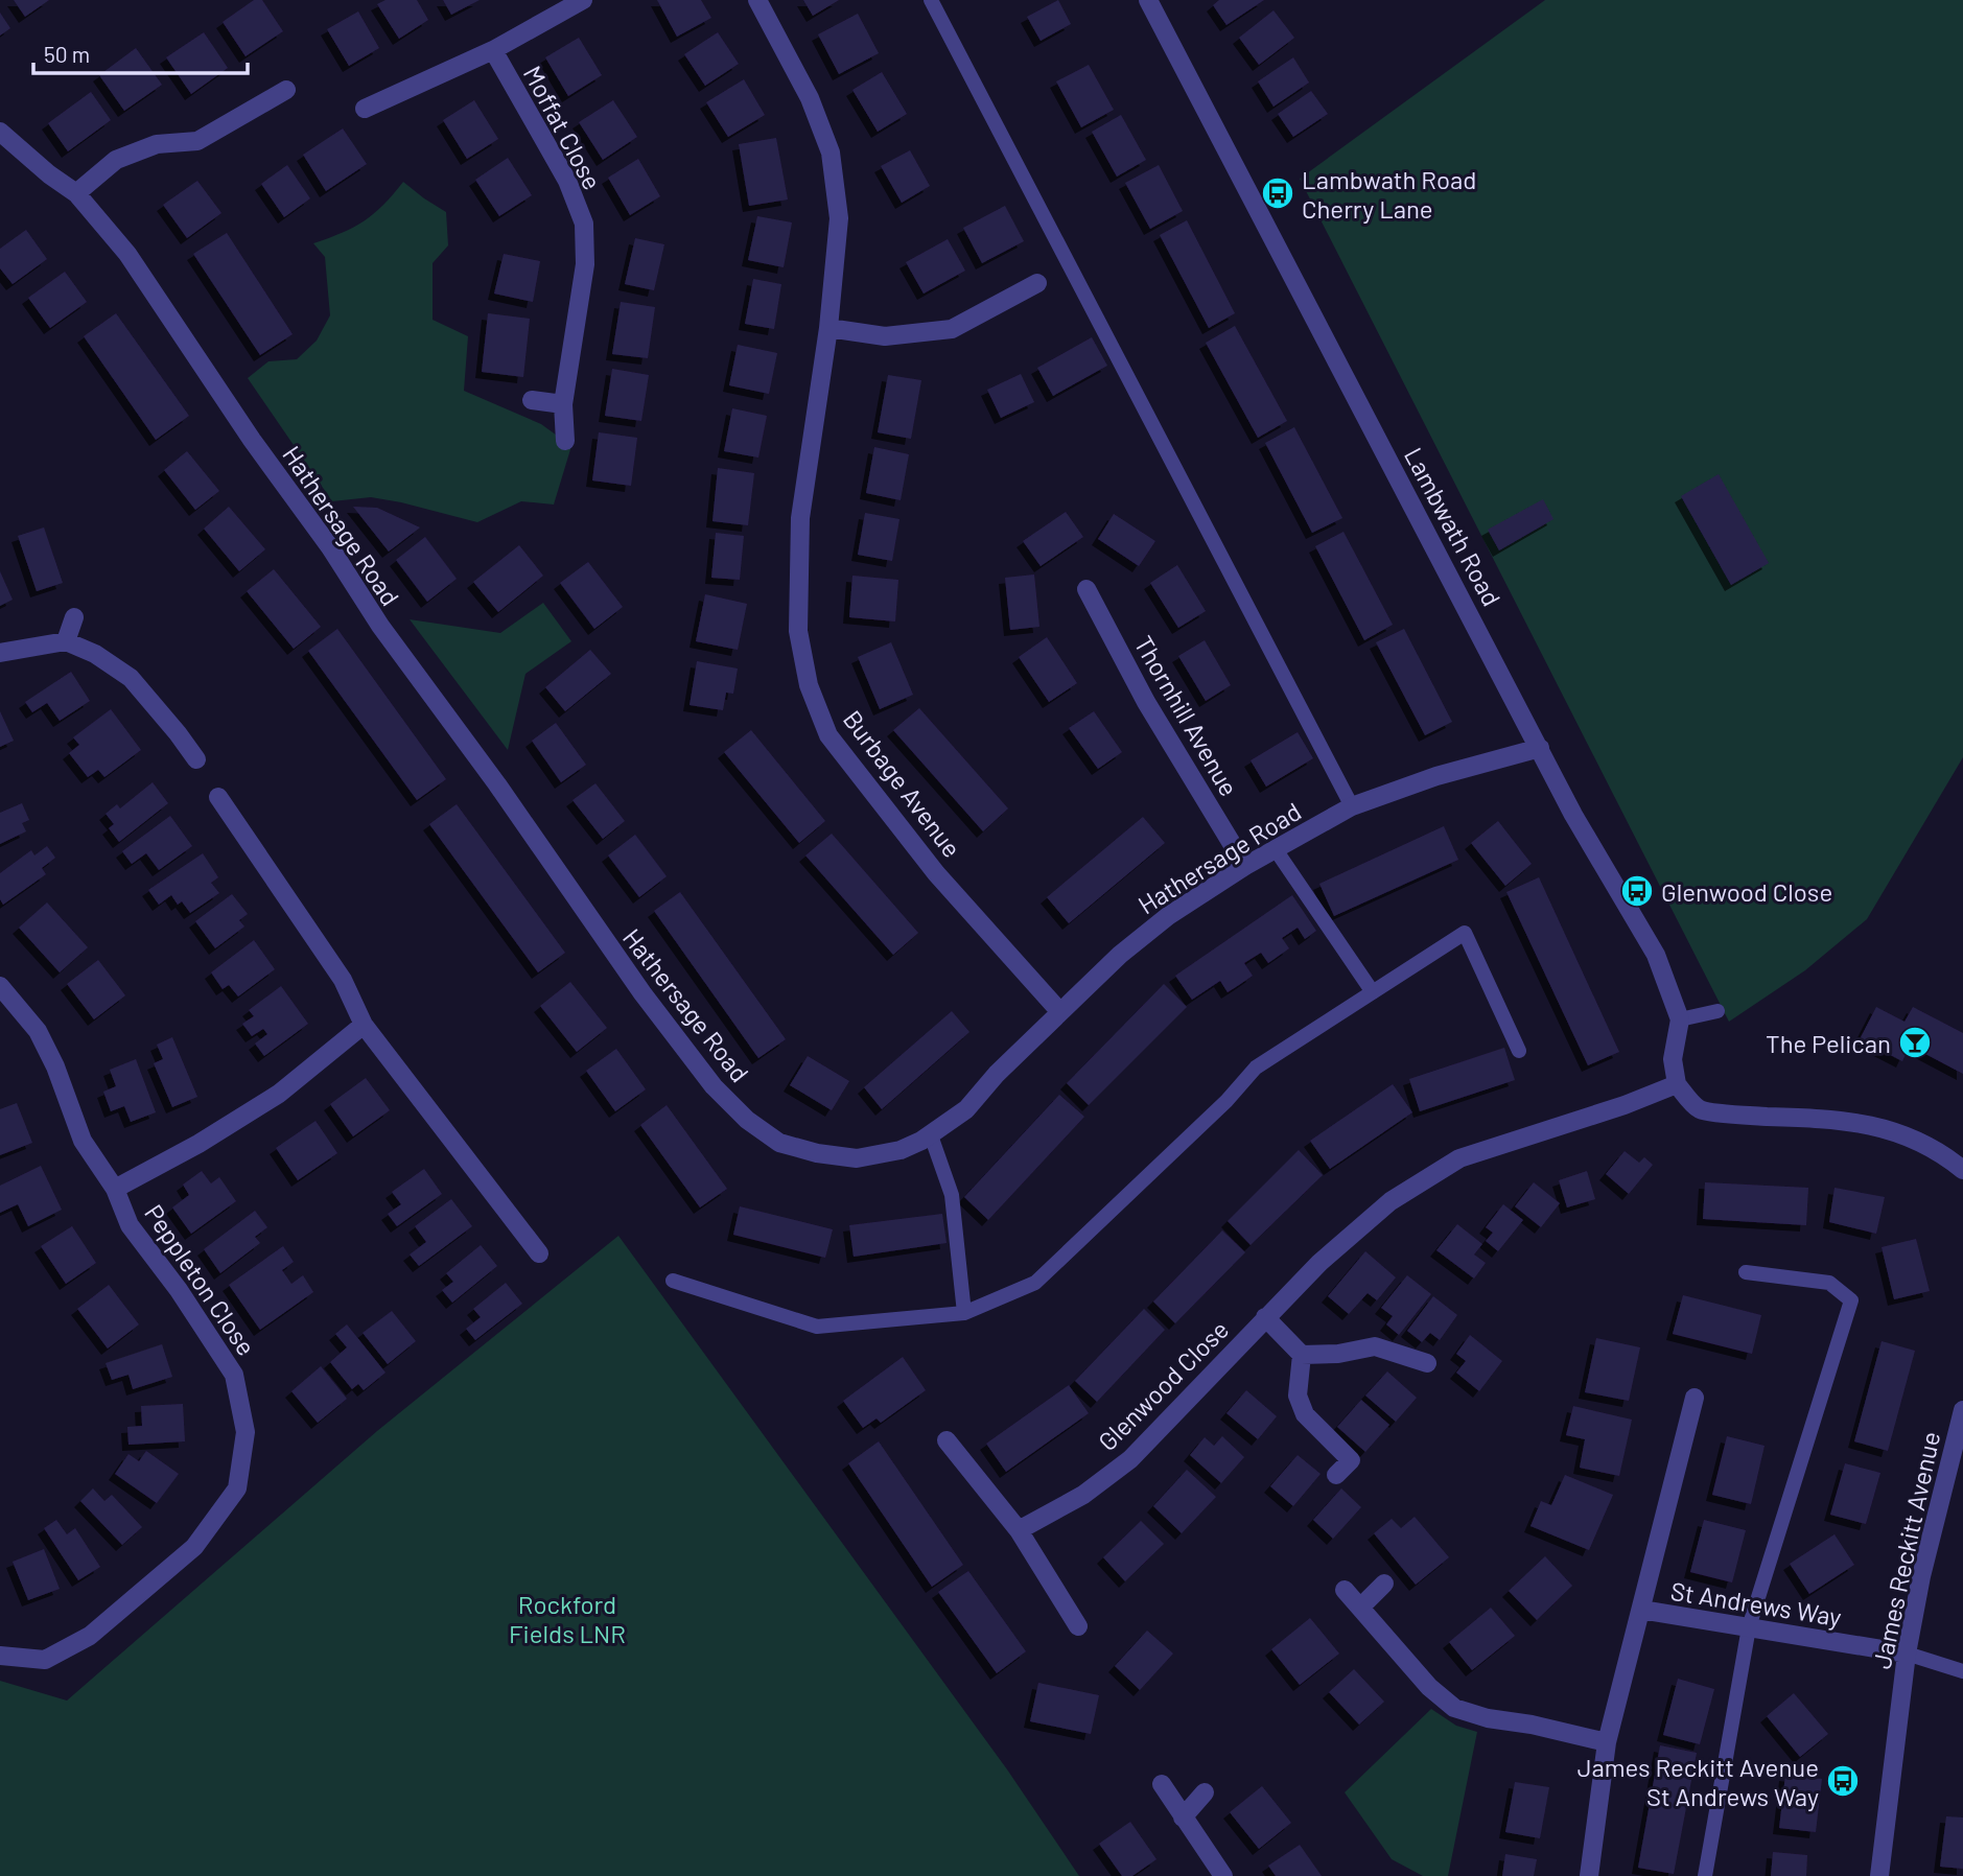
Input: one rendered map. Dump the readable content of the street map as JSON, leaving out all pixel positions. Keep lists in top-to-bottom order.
{
  "streets": {
    "street": [
      "Moffat Close",
      "Hathersage Road",
      "Lambwath Road",
      "Thornhill Avenue",
      "Burbage Avenue",
      "Peppleton Close",
      "Glenwood Close",
      "James Reckitt Avenue",
      "St Andrews Way"
    ]
  },
  "crossings": [
    ["Hathersage Road", "Lambwath Road"],
    ["Hathersage Road", "Thornhill Avenue"],
    ["Hathersage Road", "Burbage Avenue"],
    ["James Reckitt Avenue", "St Andrews Way"]
  ],
  "parks": ["Rockford Fields LNR"],
  "places": {
    "bus stop": ["Lambwath Road Cherry Lane", "Glenwood Close", "James Reckitt Avenue St Andrews Way"],
    "bar": ["The Pelican"]
  },
  "scale_bar": "50 m"
}
